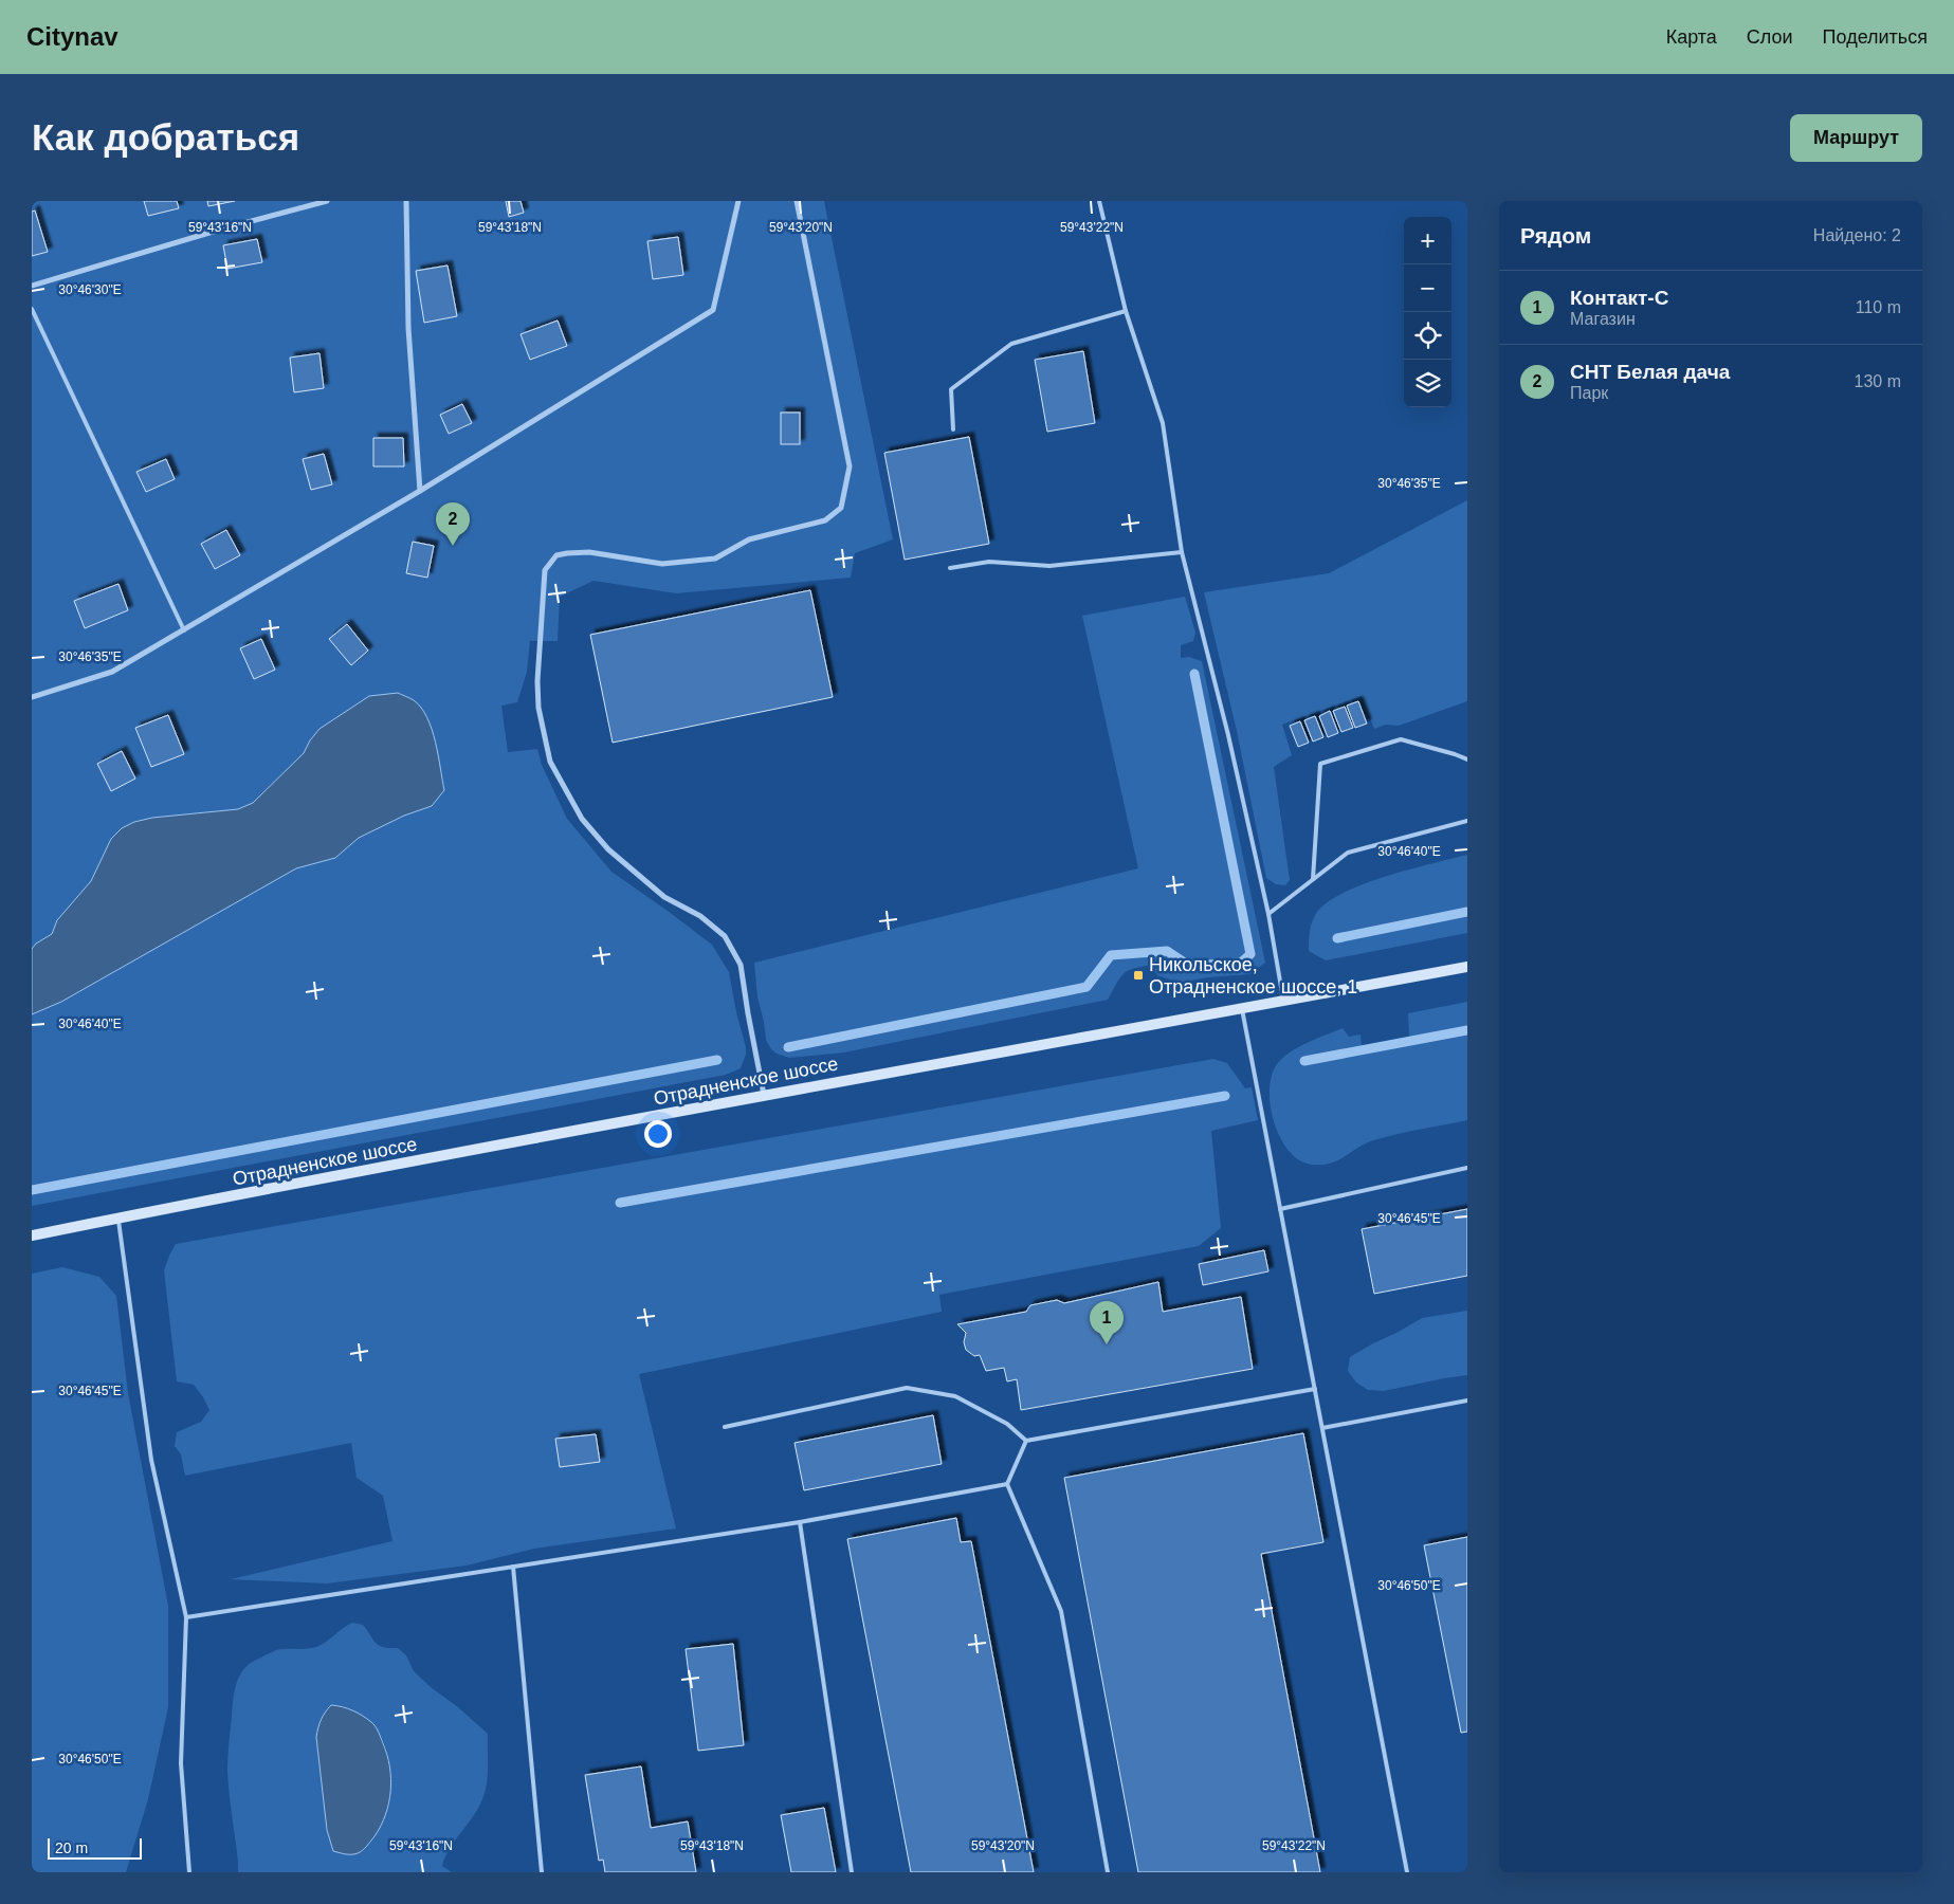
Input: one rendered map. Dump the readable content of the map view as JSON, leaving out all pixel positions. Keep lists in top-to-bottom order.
{
  "streets": {
    "main road": ["Отрадненское шоссе"]
  },
  "places": {
    "transit": ["Никольское, Отрадненское шоссе, 1"]
  },
  "scale_bar": "20 m",
  "page": {
    "header": "Citynav",
    "nav": ["Карта", "Слои", "Поделиться"],
    "buttons": "Маршрут",
    "title": "Как добраться",
    "heading": ["Рядом", "Найдено: 2"],
    "map_buttons": ["+", "−"],
    "list": [
      {
        "mark": "1",
        "name": "Контакт-С",
        "note": "Магазин",
        "value": "110 m"
      },
      {
        "mark": "2",
        "name": "СНТ Белая дача",
        "note": "Парк",
        "value": "130 m"
      }
    ],
    "pins": ["2", "1"],
    "scale": "20 m"
  },
  "coordinates": [
    "59°43'16\"N",
    "59°43'18\"N",
    "59°43'20\"N",
    "59°43'22\"N",
    "30°46'30\"E",
    "30°46'35\"E",
    "30°46'40\"E",
    "30°46'45\"E",
    "30°46'50\"E"
  ]
}
